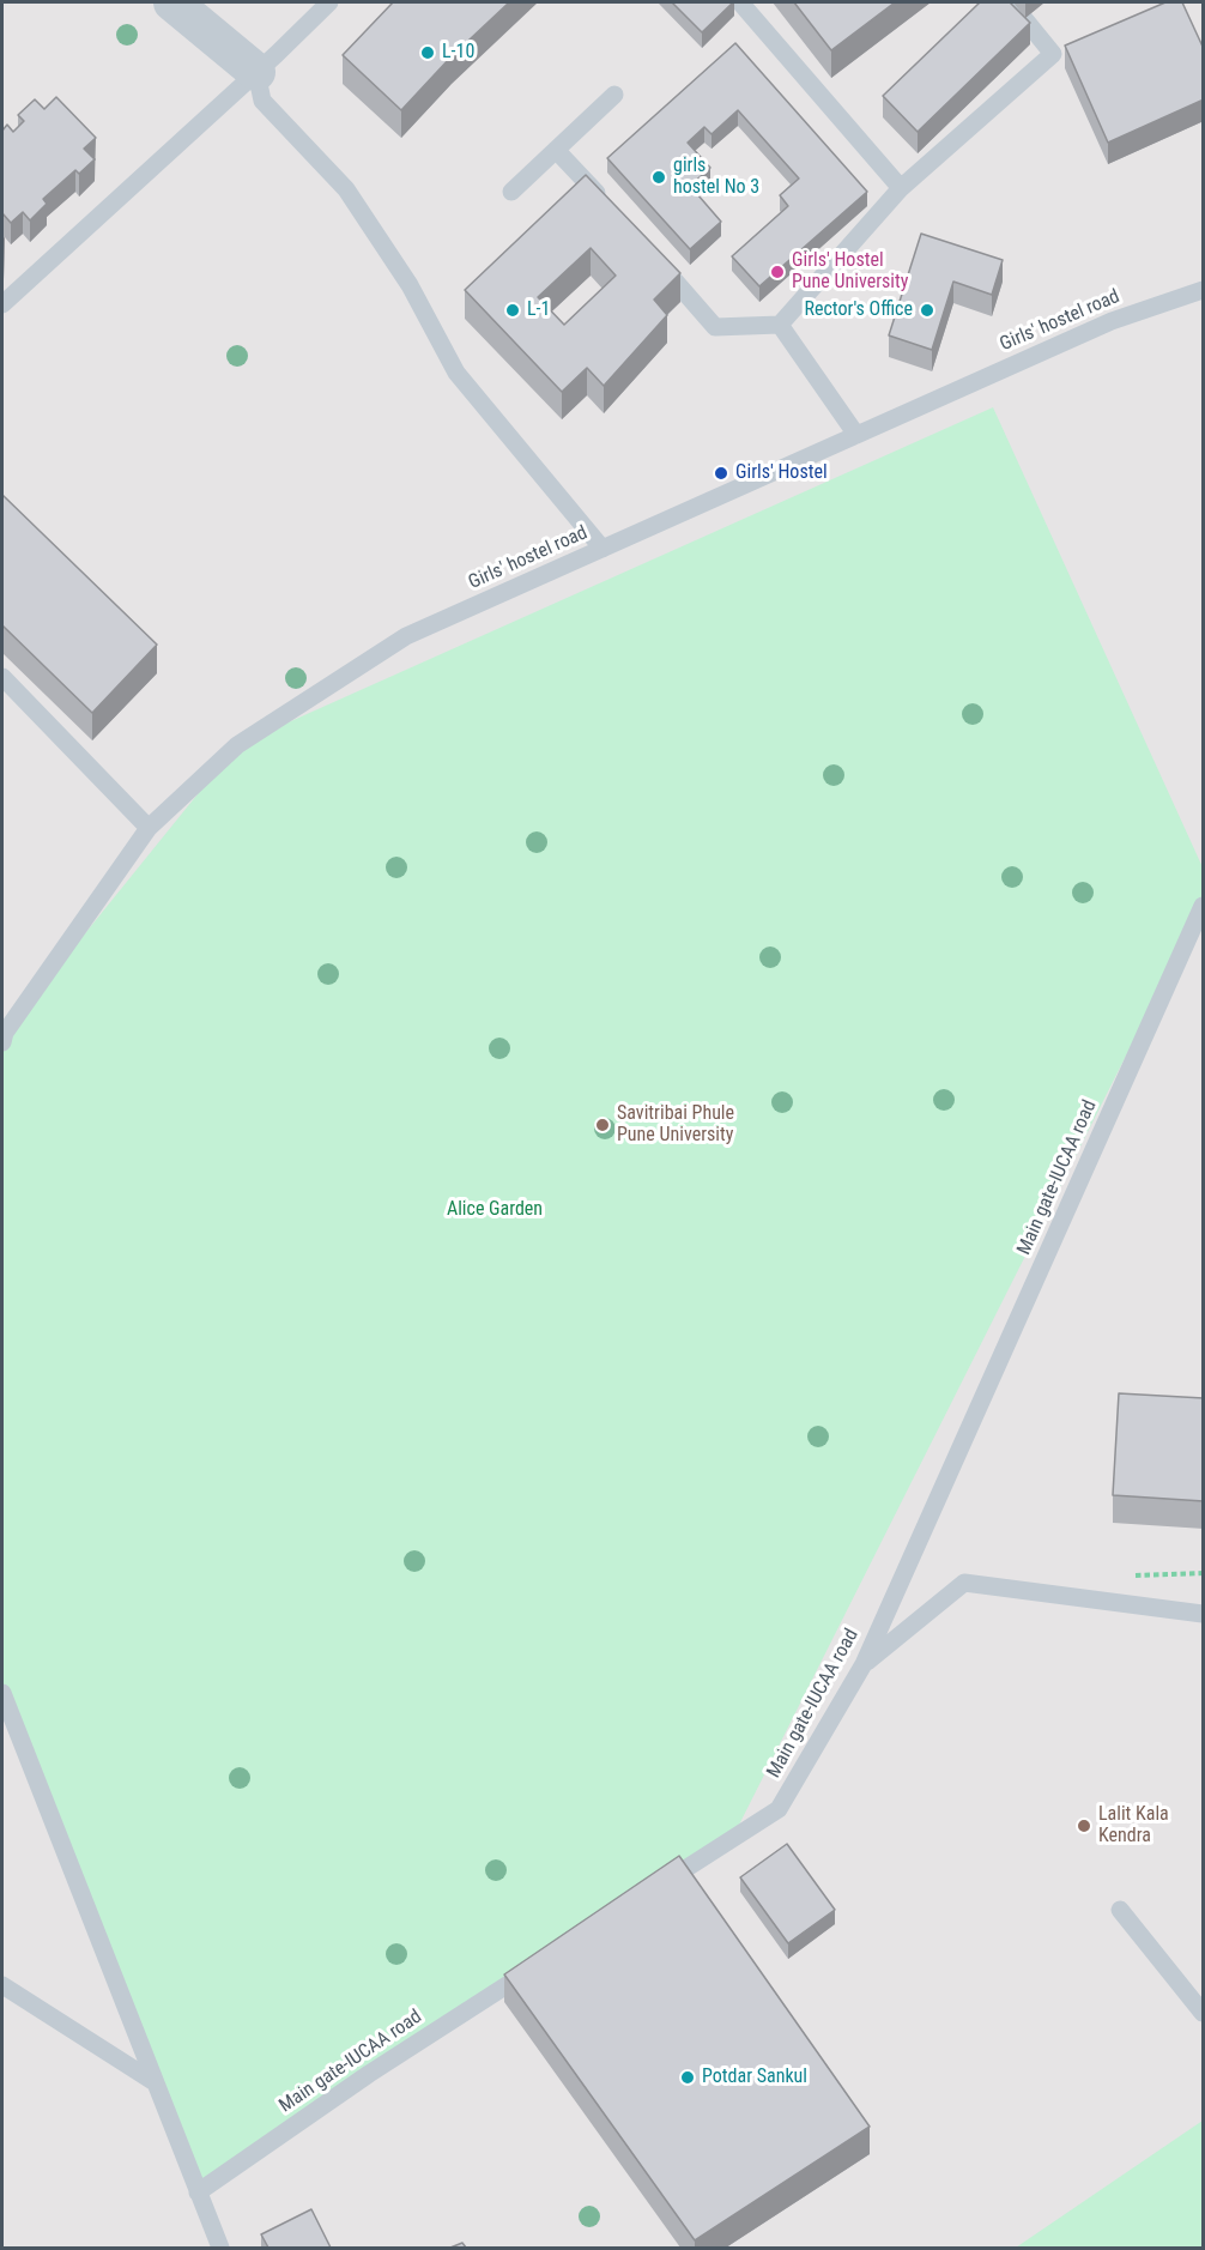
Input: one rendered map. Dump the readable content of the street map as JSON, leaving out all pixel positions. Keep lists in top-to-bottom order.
{
  "streets": {
    "lane": ["Girls' hostel road", "Main gate-IUCAA road"]
  },
  "parks": ["Alice Garden"],
  "places": [
    "L-10",
    "girls hostel No 3",
    "Girls' Hostel Pune University",
    "L-1",
    "Rector's Office",
    "Girls' Hostel",
    "Savitribai Phule Pune University",
    "Lalit Kala Kendra",
    "Potdar Sankul"
  ]
}
